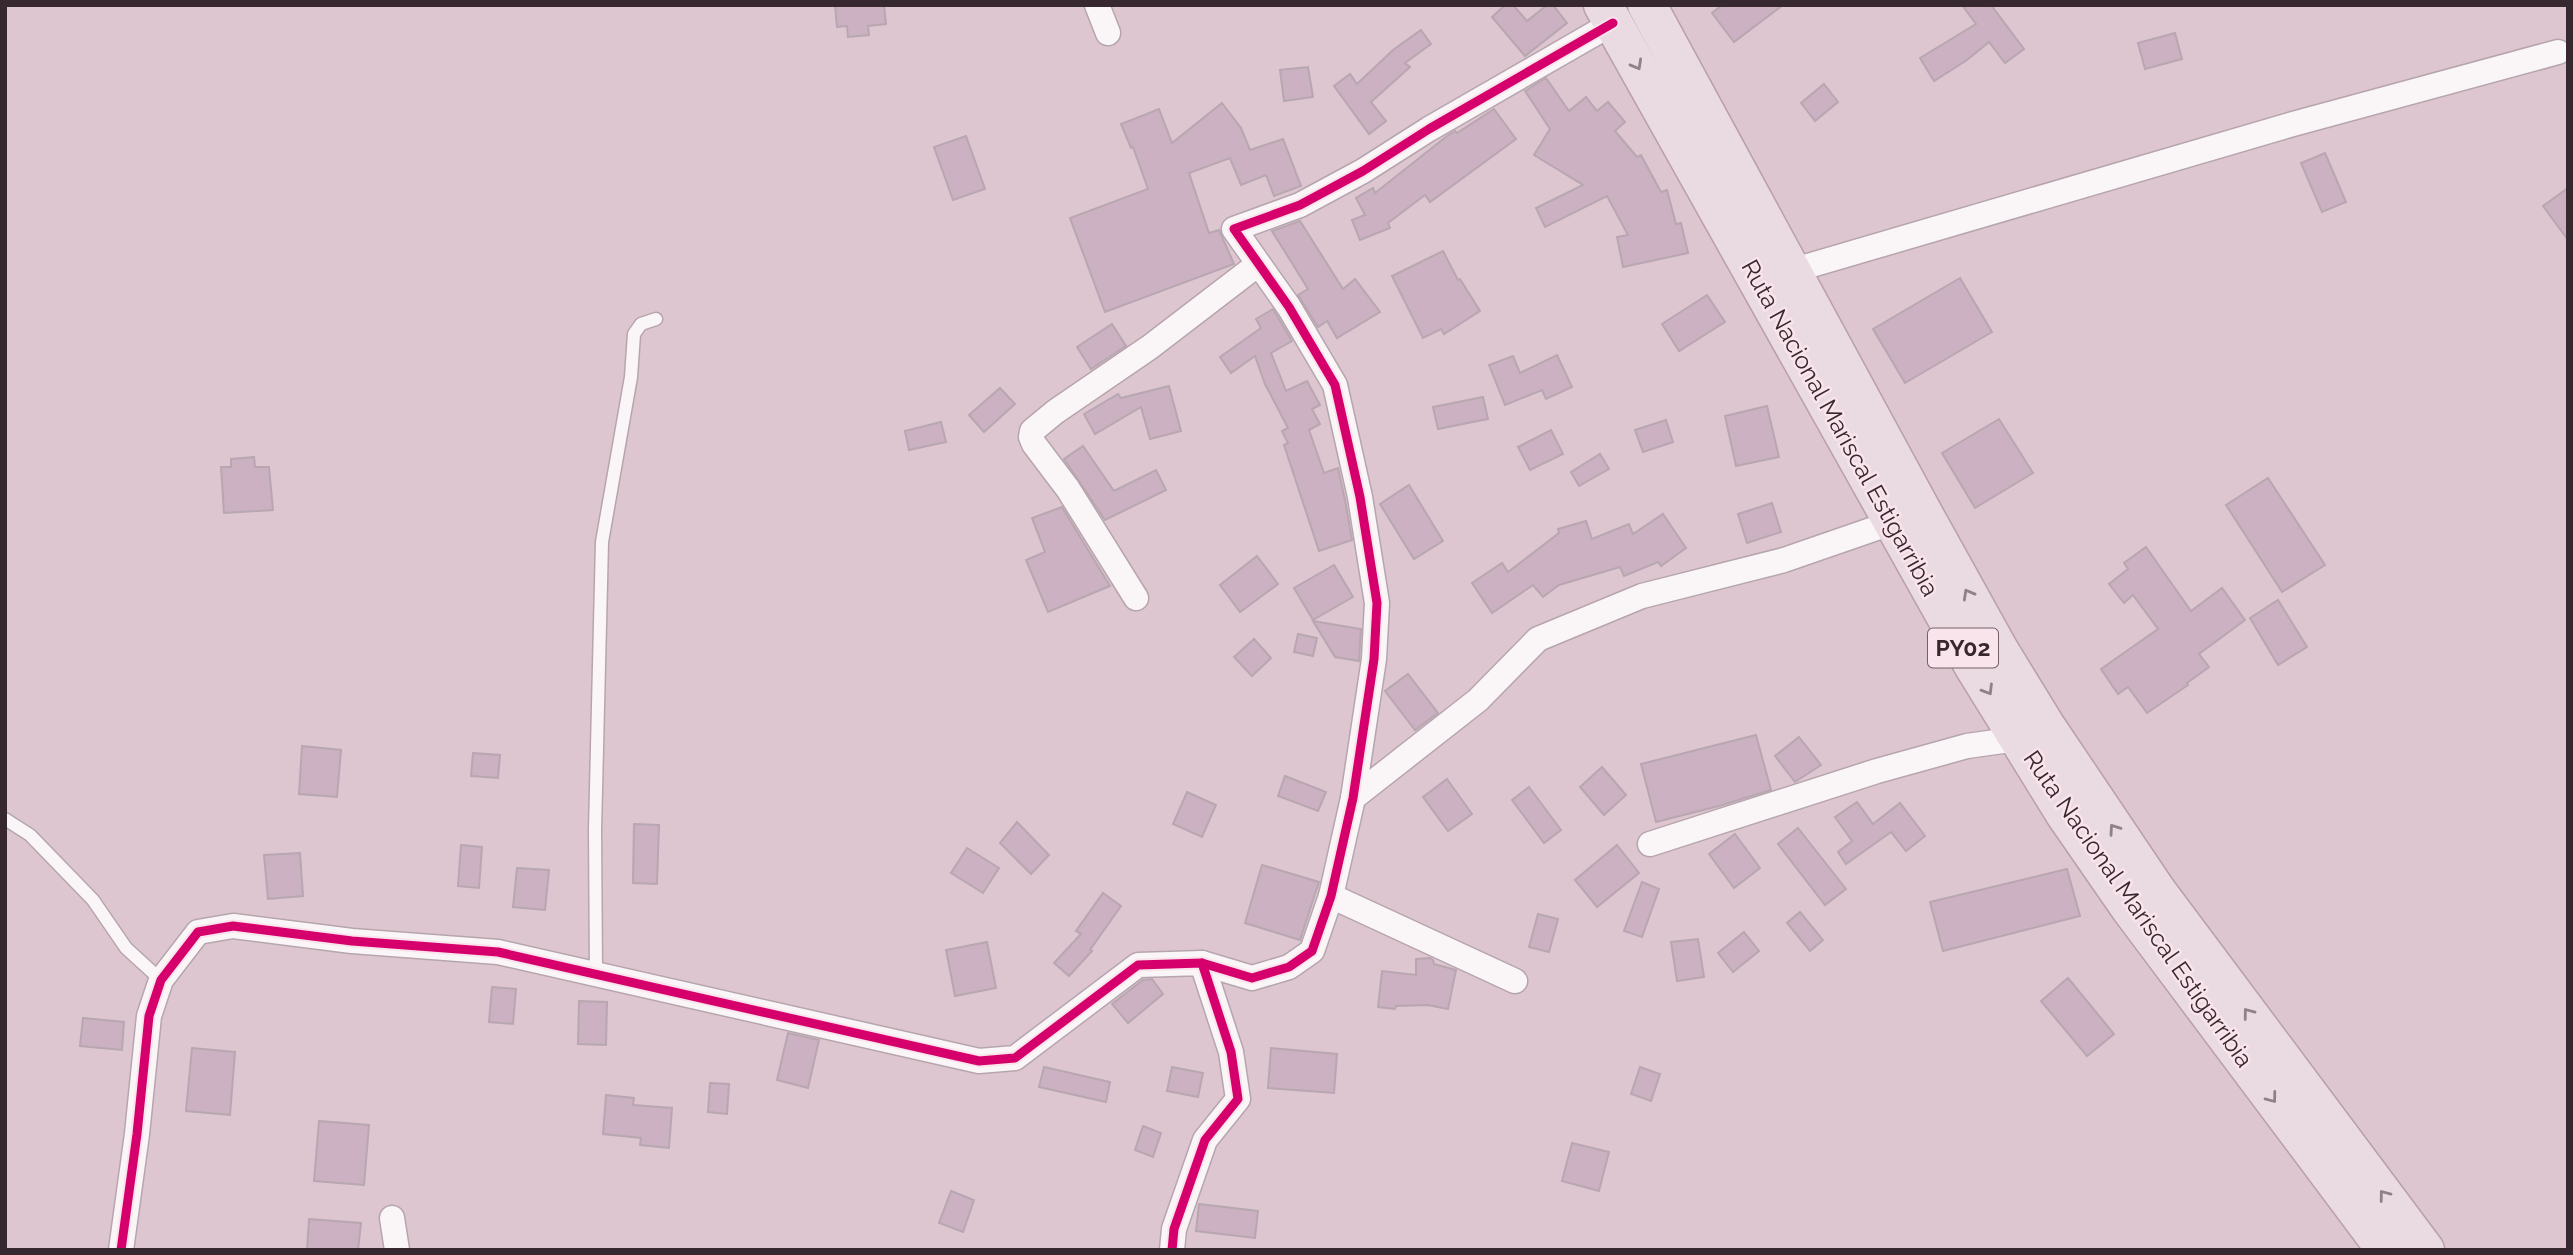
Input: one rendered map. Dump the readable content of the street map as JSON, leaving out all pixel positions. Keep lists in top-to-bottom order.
{
  "streets": {
    "highway": ["Ruta Nacional Mariscal Estigarribia", "PY02"]
  }
}
